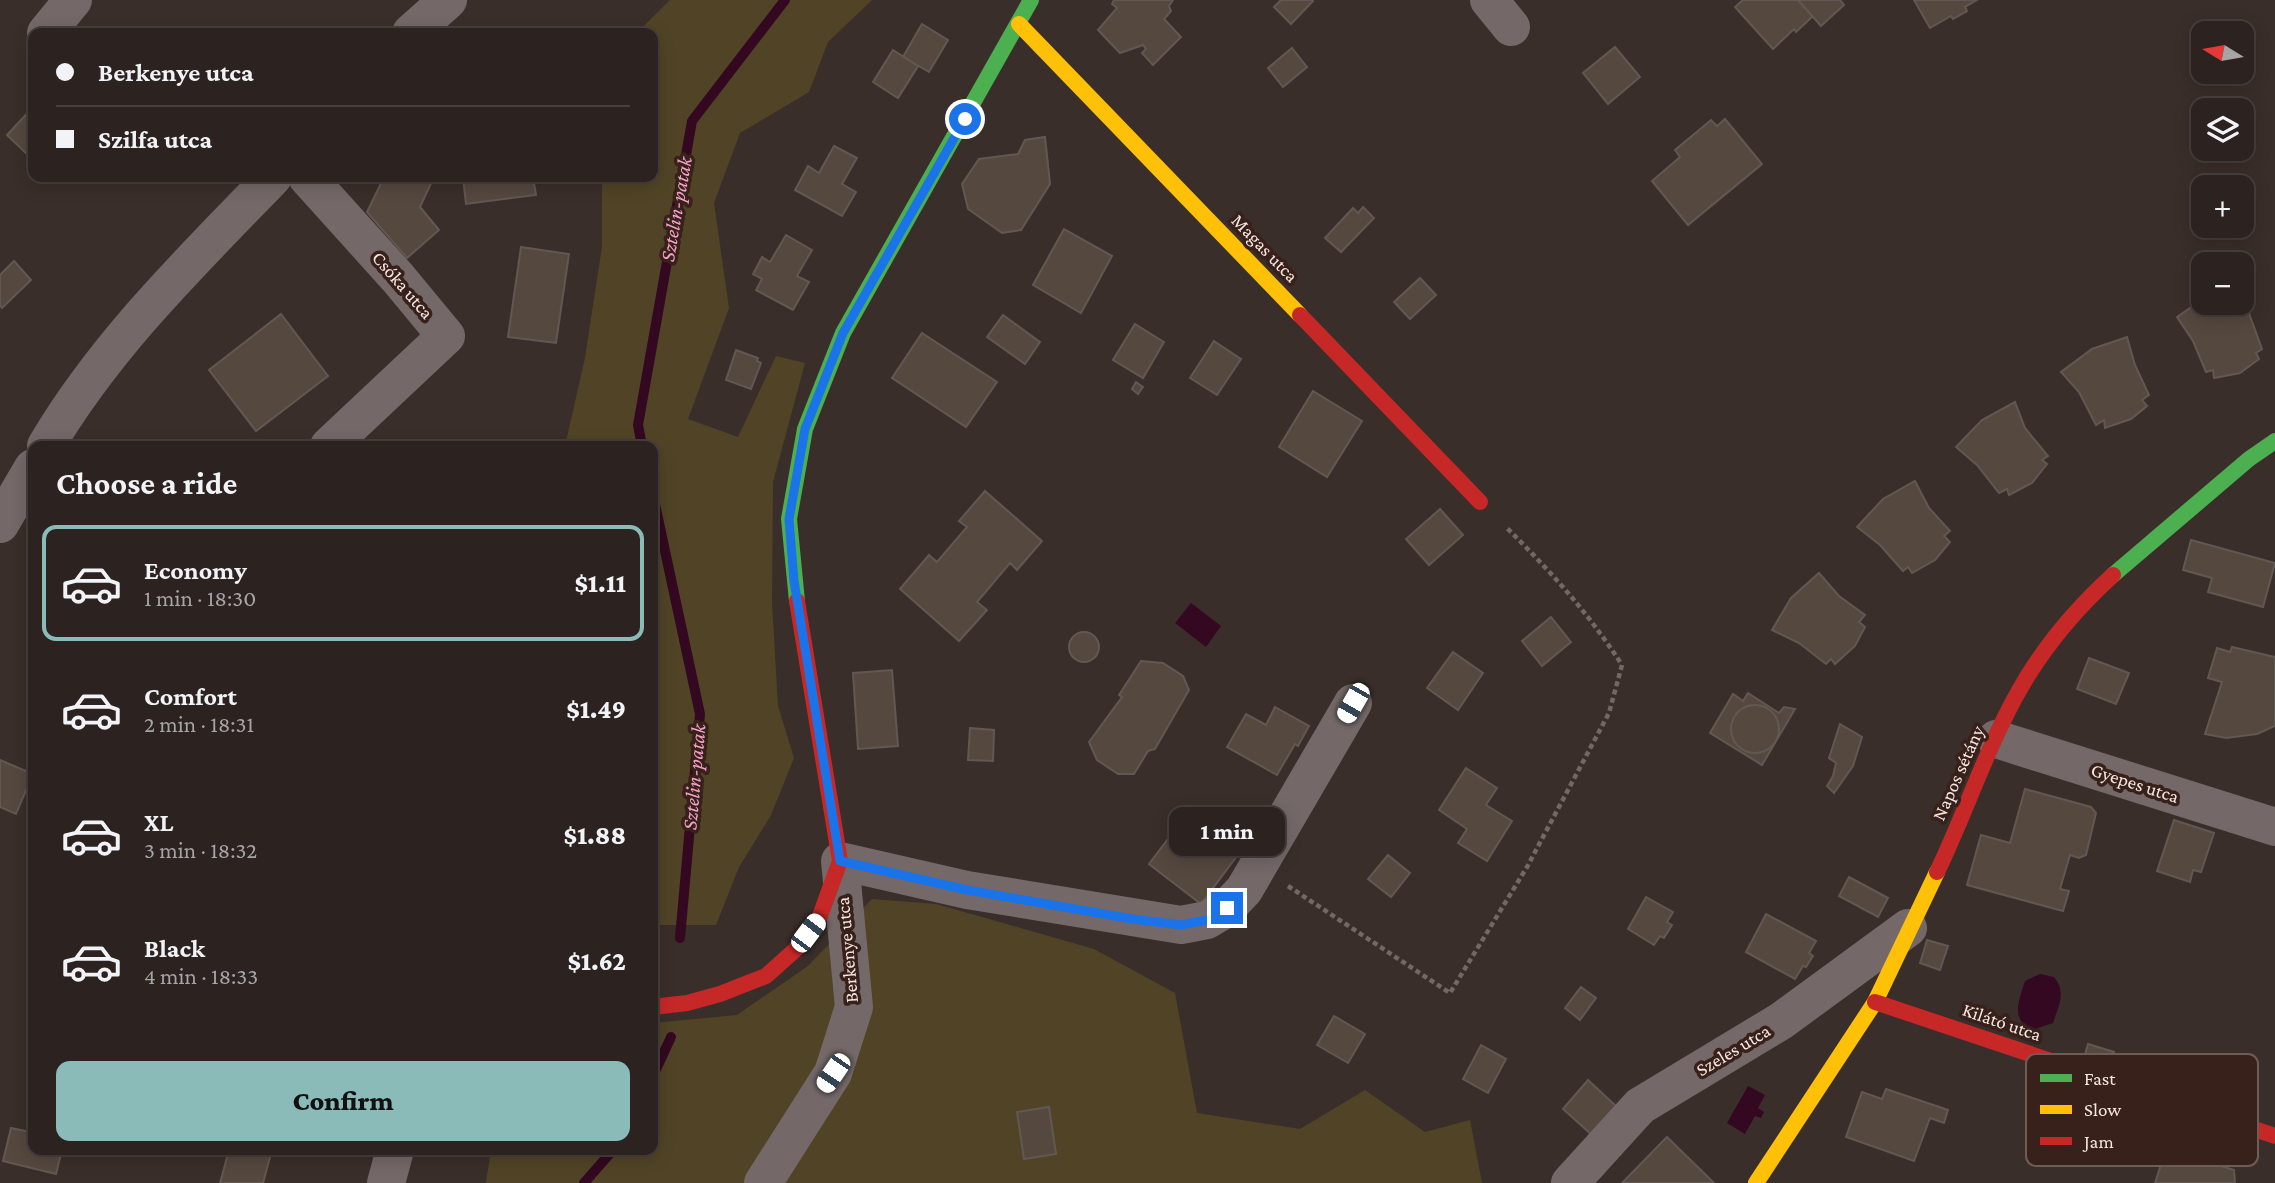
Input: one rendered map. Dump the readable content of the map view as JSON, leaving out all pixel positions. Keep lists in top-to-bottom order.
{
  "streets": {
    "street": [
      "Magas utca",
      "Csóka utca",
      "Napos sétány",
      "Gyepes utca",
      "Berkenye utca",
      "Kilátó utca",
      "Szeles utca"
    ]
  },
  "crossings": [
    ["Magas utca", "Berkenye utca"],
    ["Napos sétány", "Gyepes utca"],
    ["Napos sétány", "Kilátó utca"],
    ["Napos sétány", "Szeles utca"]
  ],
  "water": ["Sztelin-patak"],
  "legend": ["Fast", "Slow", "Jam"],
  "north": "left",
  "page": {
    "map_buttons": ["+", "−"],
    "banner": ["Berkenye utca", "Szilfa utca"],
    "heading": "Choose a ride",
    "list": [
      {
        "name": "Economy",
        "note": "1 min · 18:30",
        "value": "$1.11"
      },
      {
        "name": "Comfort",
        "note": "2 min · 18:31",
        "value": "$1.49"
      },
      {
        "name": "XL",
        "note": "3 min · 18:32",
        "value": "$1.88"
      },
      {
        "name": "Black",
        "note": "4 min · 18:33",
        "value": "$1.62"
      }
    ],
    "bubble": "1 min",
    "buttons": "Confirm"
  }
}
